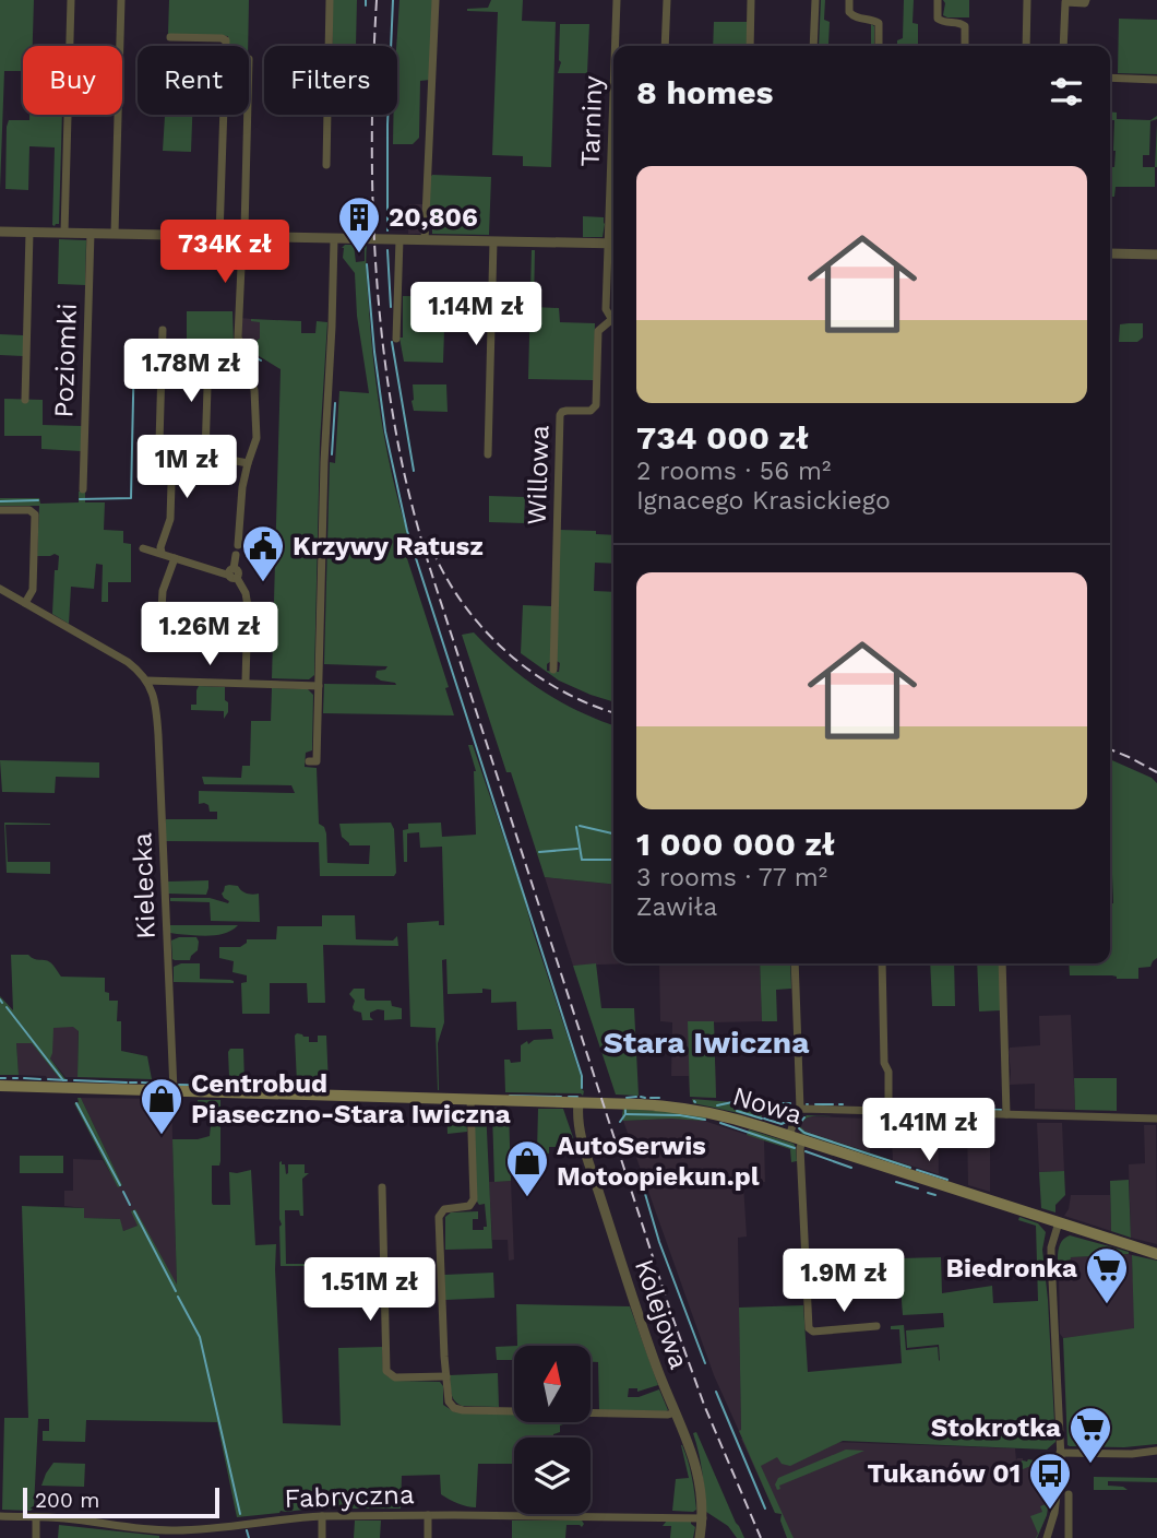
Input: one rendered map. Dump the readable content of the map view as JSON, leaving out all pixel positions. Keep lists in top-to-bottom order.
{
  "streets": {
    "main road": ["Nowa"],
    "street": [
      "Tarniny",
      "Poziomki",
      "Willowa",
      "Kielecka",
      "Kolejowa",
      "Fabryczna"
    ]
  },
  "crossings": [
    ["Tarniny", "Willowa"],
    ["Kielecka", "Nowa"],
    ["Nowa", "Kolejowa"],
    ["Kolejowa", "Fabryczna"]
  ],
  "districts": ["Stara Iwiczna"],
  "places": {
    "building": ["20,806"],
    "public building": ["Krzywy Ratusz"],
    "shop": ["Centrobud Piaseczno-Stara Iwiczna", "AutoSerwis Motoopiekun.pl"],
    "supermarket": ["Biedronka", "Stokrotka"],
    "bus stop": ["Tukanów 01"]
  },
  "scale_bar": "200 m",
  "north": "top",
  "page": {
    "chip": ["Buy", "Rent", "Filters"],
    "heading": "8 homes",
    "list": [
      {
        "name": "734 000 zł",
        "note": "2 rooms · 56 m² · Ignacego Krasickiego"
      },
      {
        "name": "1 000 000 zł",
        "note": "3 rooms · 77 m² · Zawiła"
      }
    ],
    "price": [
      "734K zł",
      "1.14M zł",
      "1.78M zł",
      "1M zł",
      "1.26M zł",
      "1.41M zł",
      "1.9M zł",
      "1.51M zł"
    ],
    "scale": "200 m"
  }
}
